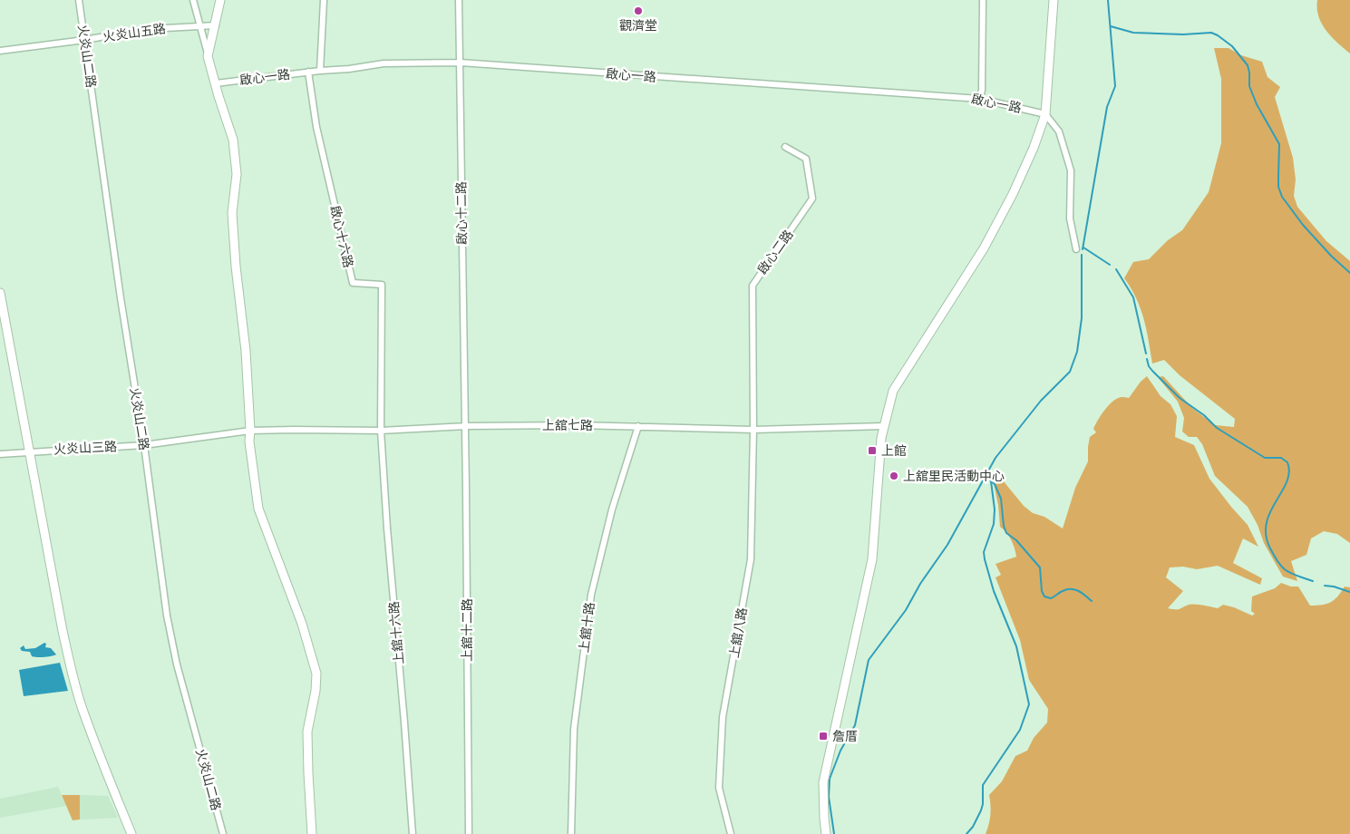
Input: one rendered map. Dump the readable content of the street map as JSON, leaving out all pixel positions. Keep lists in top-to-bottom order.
{
  "streets": {
    "street": [
      "火炎山五路",
      "火炎山二路",
      "啟心一路",
      "啟心十二路",
      "啟心十六路",
      "啟心二路",
      "上舘七路",
      "火炎山三路",
      "上舘十路",
      "上舘十二路",
      "上舘十六路",
      "上舘八路"
    ]
  },
  "crossings": [
    ["火炎山五路", "火炎山二路"],
    ["火炎山二路", "火炎山三路"],
    ["啟心一路", "啟心十二路"],
    ["啟心一路", "啟心十六路"],
    ["啟心十二路", "上舘七路"],
    ["啟心十二路", "上舘十二路"],
    ["啟心十六路", "上舘七路"],
    ["啟心十六路", "上舘十六路"],
    ["啟心二路", "上舘七路"],
    ["啟心二路", "上舘八路"],
    ["上舘七路", "火炎山三路"],
    ["上舘七路", "上舘十路"],
    ["上舘七路", "上舘十二路"],
    ["上舘七路", "上舘十六路"],
    ["上舘七路", "上舘八路"]
  ],
  "places": {
    "other": ["觀濟堂", "上舘里民活動中心"],
    "transit": ["上館", "詹厝"]
  }
}
